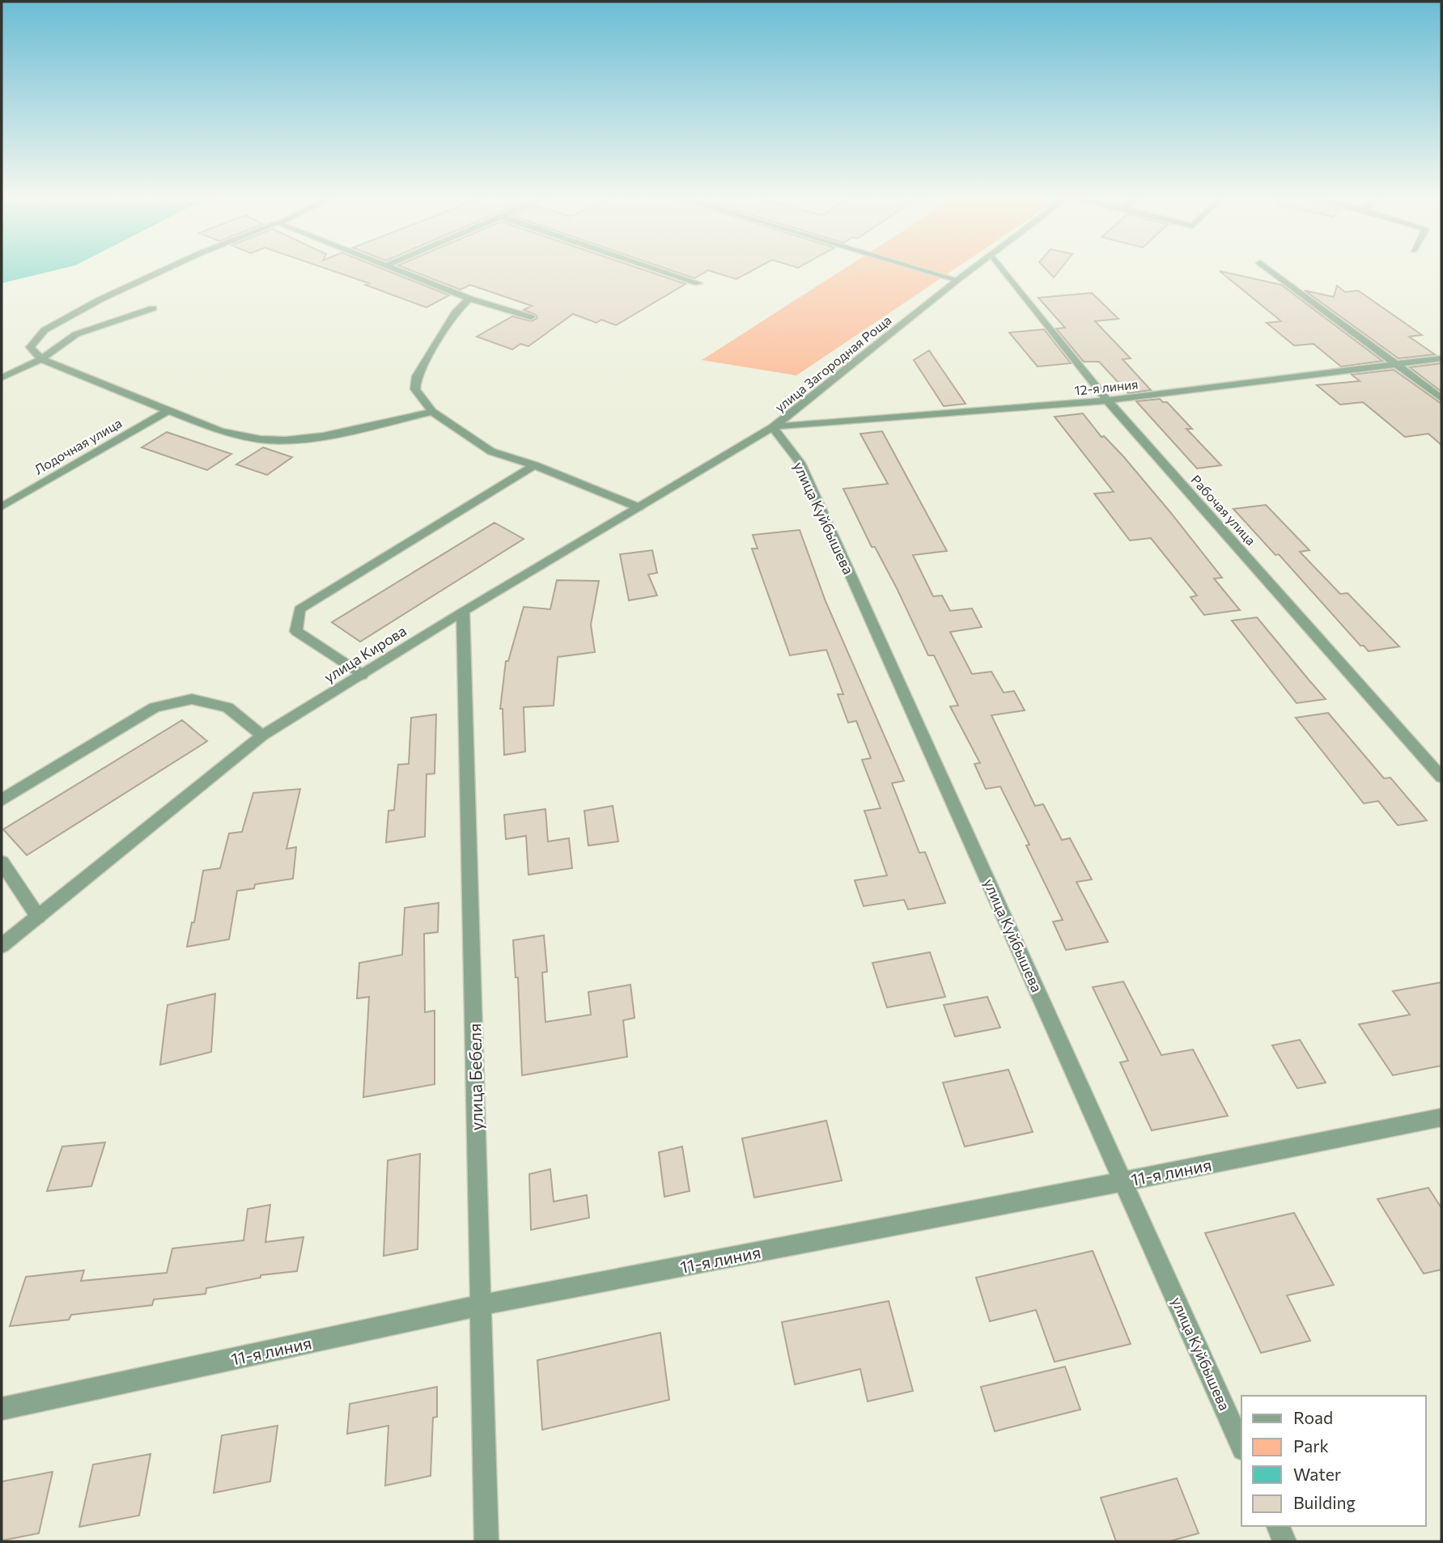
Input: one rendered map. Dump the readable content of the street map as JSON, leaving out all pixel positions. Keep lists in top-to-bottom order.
{
  "streets": {
    "street": [
      "улица Загородная Роща",
      "12-я линия",
      "Лодочная улица",
      "Рабочая улица",
      "улица Куйбышева",
      "улица Кирова",
      "улица Бебеля",
      "11-я линия"
    ]
  },
  "crossings": [
    ["улица Загородная Роща", "12-я линия"],
    ["улица Загородная Роща", "улица Куйбышева"],
    ["улица Загородная Роща", "улица Кирова"],
    ["12-я линия", "Рабочая улица"],
    ["12-я линия", "улица Куйбышева"],
    ["12-я линия", "улица Кирова"],
    ["улица Куйбышева", "улица Кирова"],
    ["улица Куйбышева", "11-я линия"],
    ["улица Кирова", "улица Бебеля"],
    ["улица Бебеля", "11-я линия"]
  ],
  "legend": [
    "Road",
    "Park",
    "Water",
    "Building"
  ]
}
